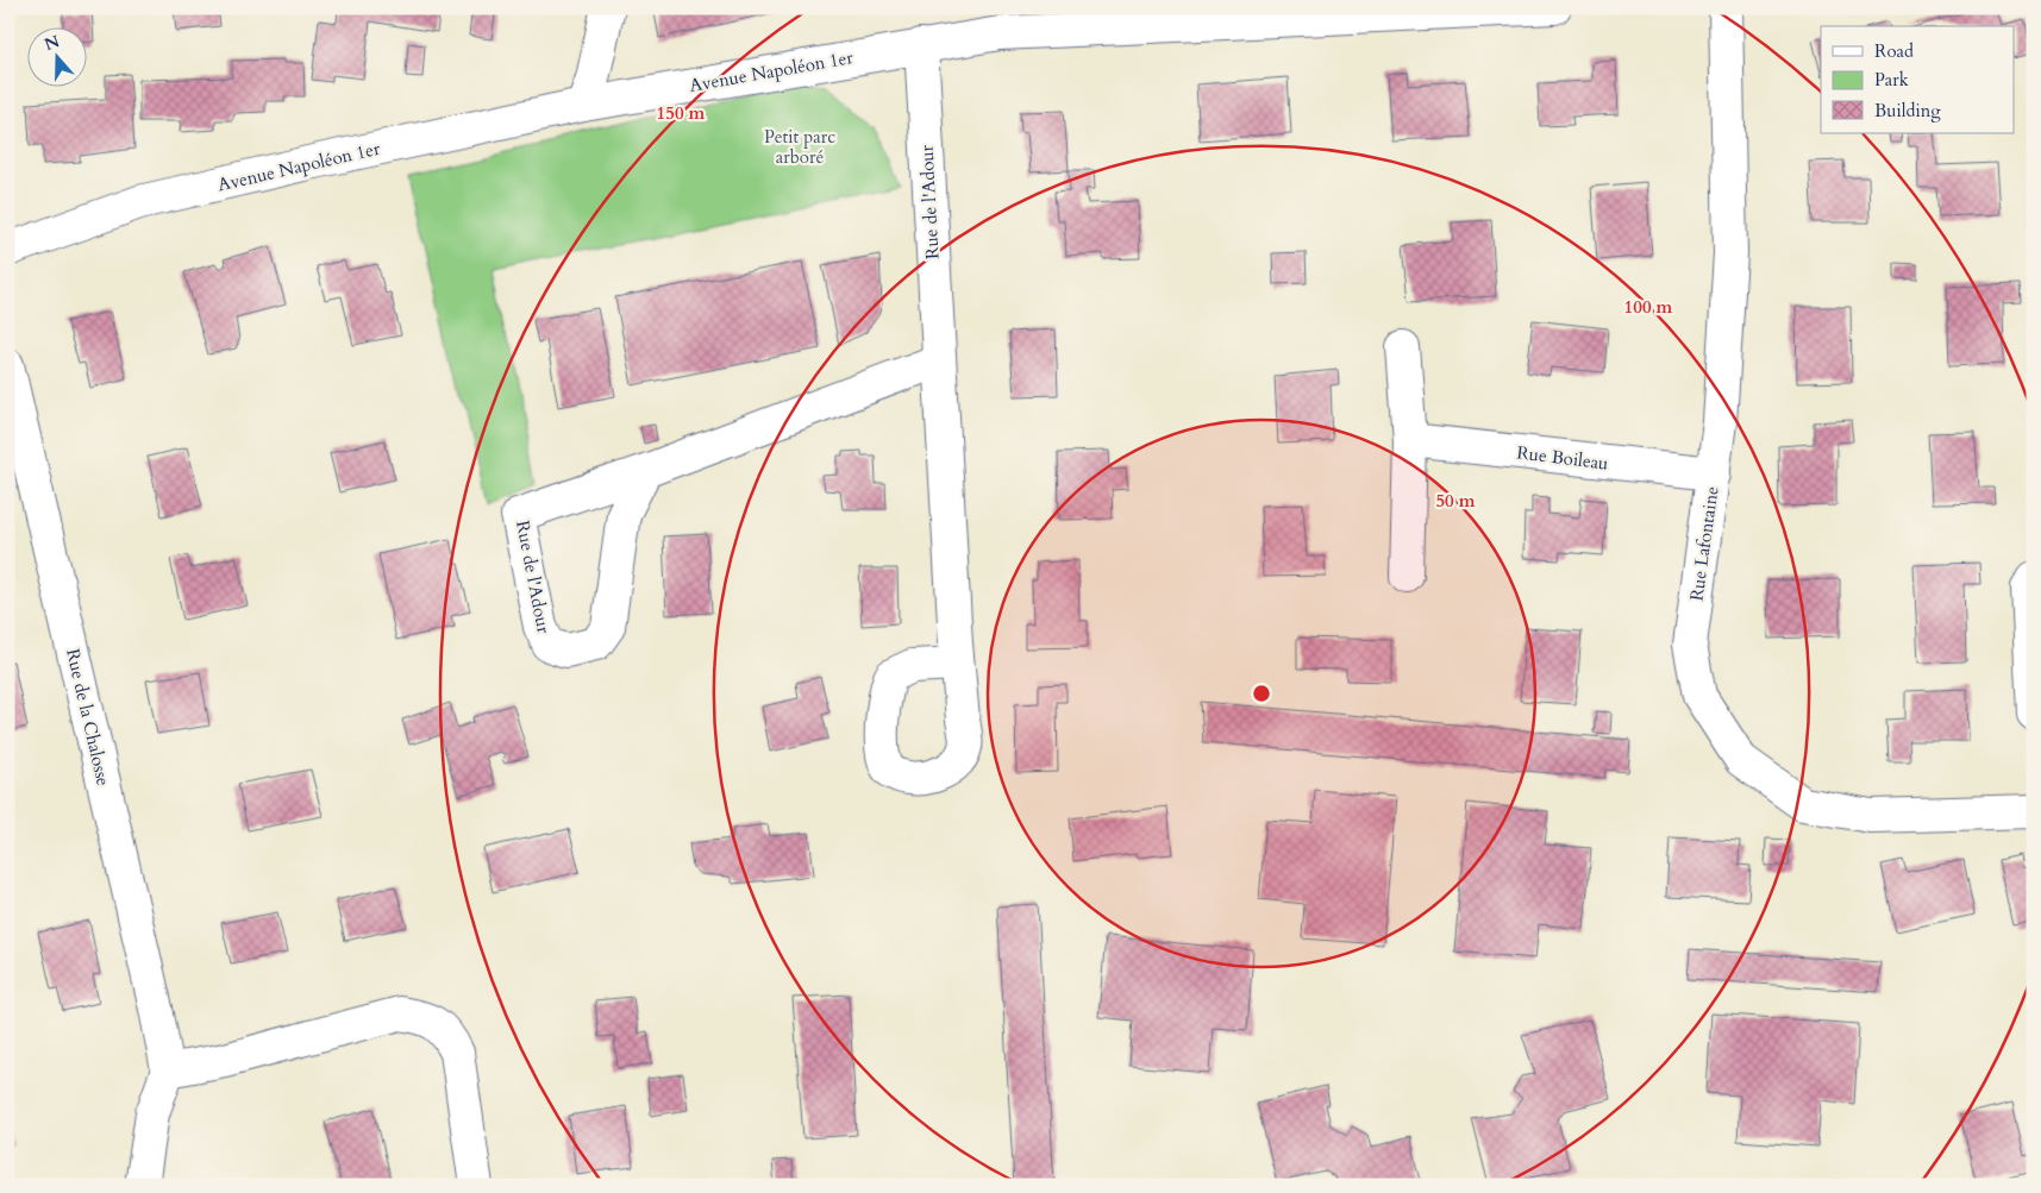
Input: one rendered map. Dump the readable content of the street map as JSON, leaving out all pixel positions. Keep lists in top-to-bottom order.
{
  "streets": {
    "street": [
      "Avenue Napoléon 1er",
      "Rue de l'Adour",
      "Rue Boileau",
      "Rue Lafontaine",
      "Rue de la Chalosse"
    ]
  },
  "crossings": [
    ["Avenue Napoléon 1er", "Rue de l'Adour"],
    ["Rue Boileau", "Rue Lafontaine"]
  ],
  "parks": ["Petit parc arboré"],
  "legend": ["Road", "Park", "Building"],
  "north": "top",
  "rings": ["150 m", "100 m", "50 m"]
}
